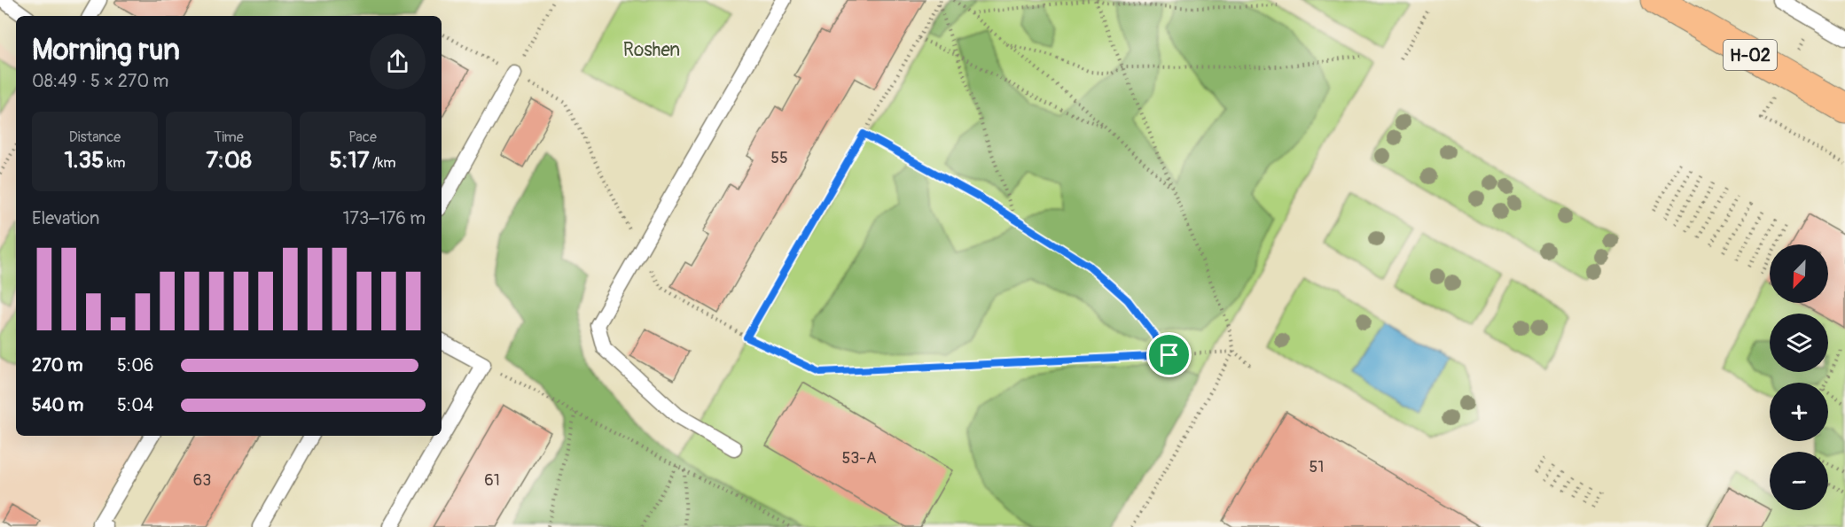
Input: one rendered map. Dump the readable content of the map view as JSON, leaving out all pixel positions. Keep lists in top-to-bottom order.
{
  "streets": {
    "main road": ["Н-02"]
  },
  "parks": ["Roshen"],
  "house_numbers": [
    "55",
    "53-А",
    "51",
    "63",
    "61"
  ],
  "north": "bottom left",
  "page": {
    "heading": ["Morning run", "08:49 · 5 × 270 m"],
    "stats": [
      ["Distance", "1.35 km"],
      ["Time", "7:08"],
      ["Pace", "5:17 /km"]
    ],
    "chart": ["Elevation", "173–176 m"],
    "map_buttons": ["+", "−"],
    "list": [
      {
        "name": "270 m",
        "note": "5:06"
      },
      {
        "name": "540 m",
        "note": "5:04"
      }
    ]
  }
}
